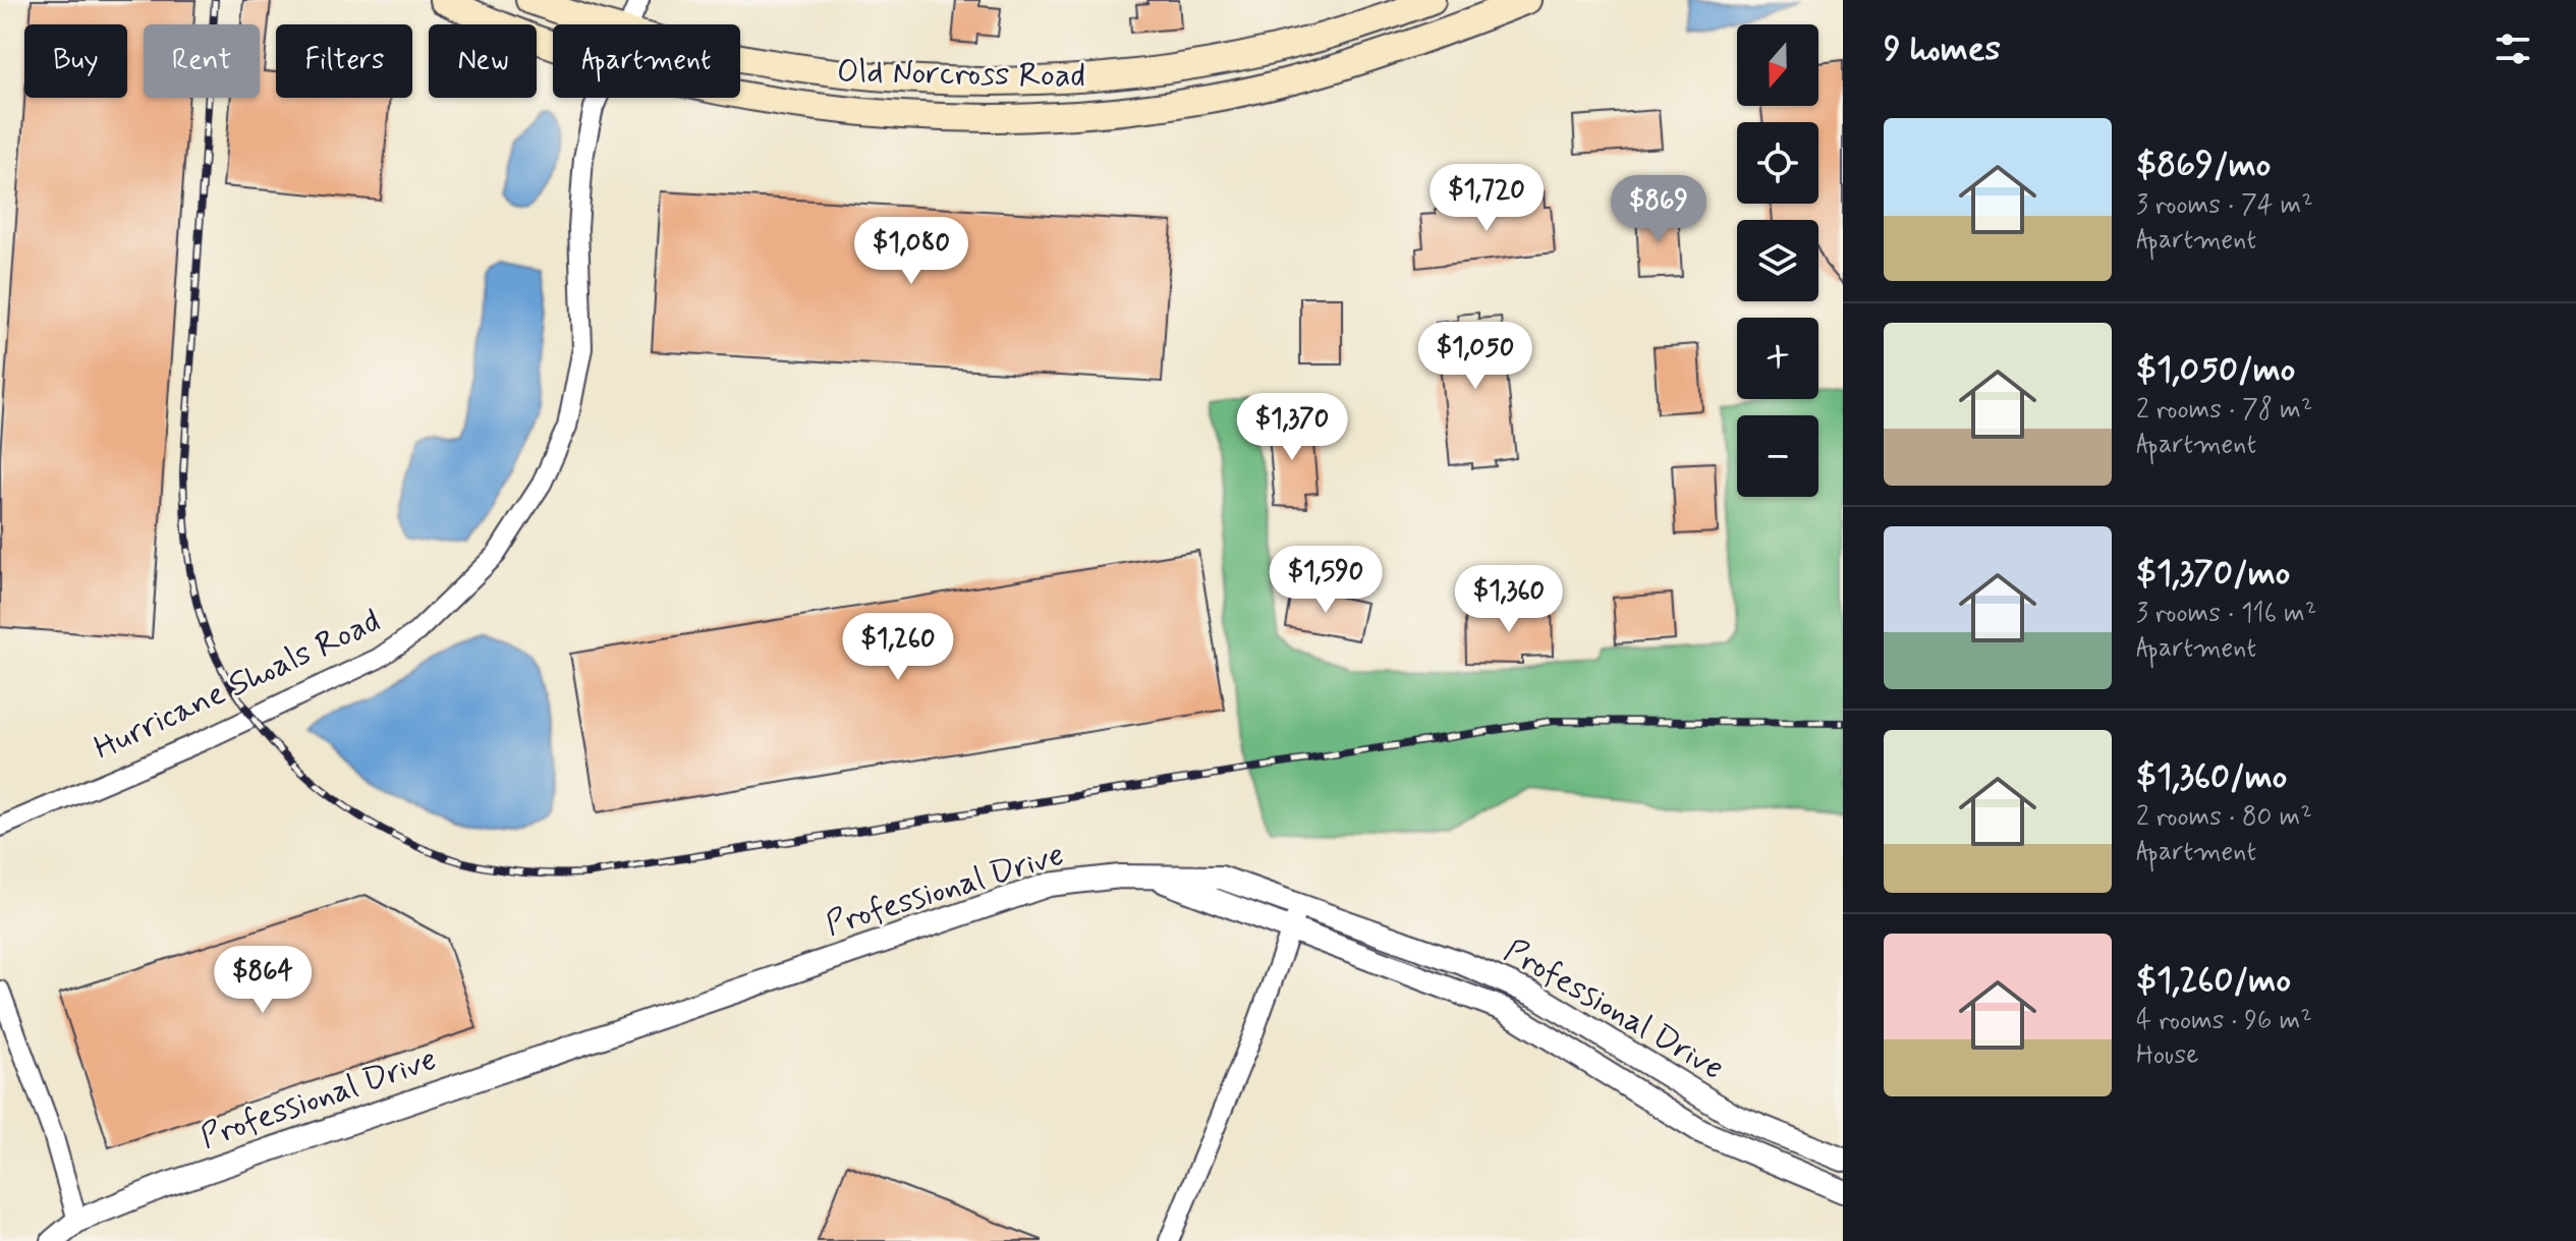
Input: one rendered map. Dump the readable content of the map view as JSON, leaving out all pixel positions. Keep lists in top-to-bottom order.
{
  "streets": {
    "main road": ["Old Norcross Road"],
    "street": ["Hurricane Shoals Road", "Professional Drive"]
  },
  "north": "bottom",
  "page": {
    "heading": "9 homes",
    "map_buttons": ["+", "−"],
    "chip": [
      "Buy",
      "Rent",
      "Filters",
      "New",
      "Apartment"
    ],
    "list": [
      {
        "name": "$869/mo",
        "note": "3 rooms · 74 m² · Apartment"
      },
      {
        "name": "$1,050/mo",
        "note": "2 rooms · 78 m² · Apartment"
      },
      {
        "name": "$1,370/mo",
        "note": "3 rooms · 116 m² · Apartment"
      },
      {
        "name": "$1,360/mo",
        "note": "2 rooms · 80 m² · Apartment"
      },
      {
        "name": "$1,260/mo",
        "note": "4 rooms · 96 m² · House"
      }
    ],
    "price": [
      "$1,720",
      "$869",
      "$1,080",
      "$1,050",
      "$1,370",
      "$1,590",
      "$1,360",
      "$1,260",
      "$864"
    ]
  }
}
